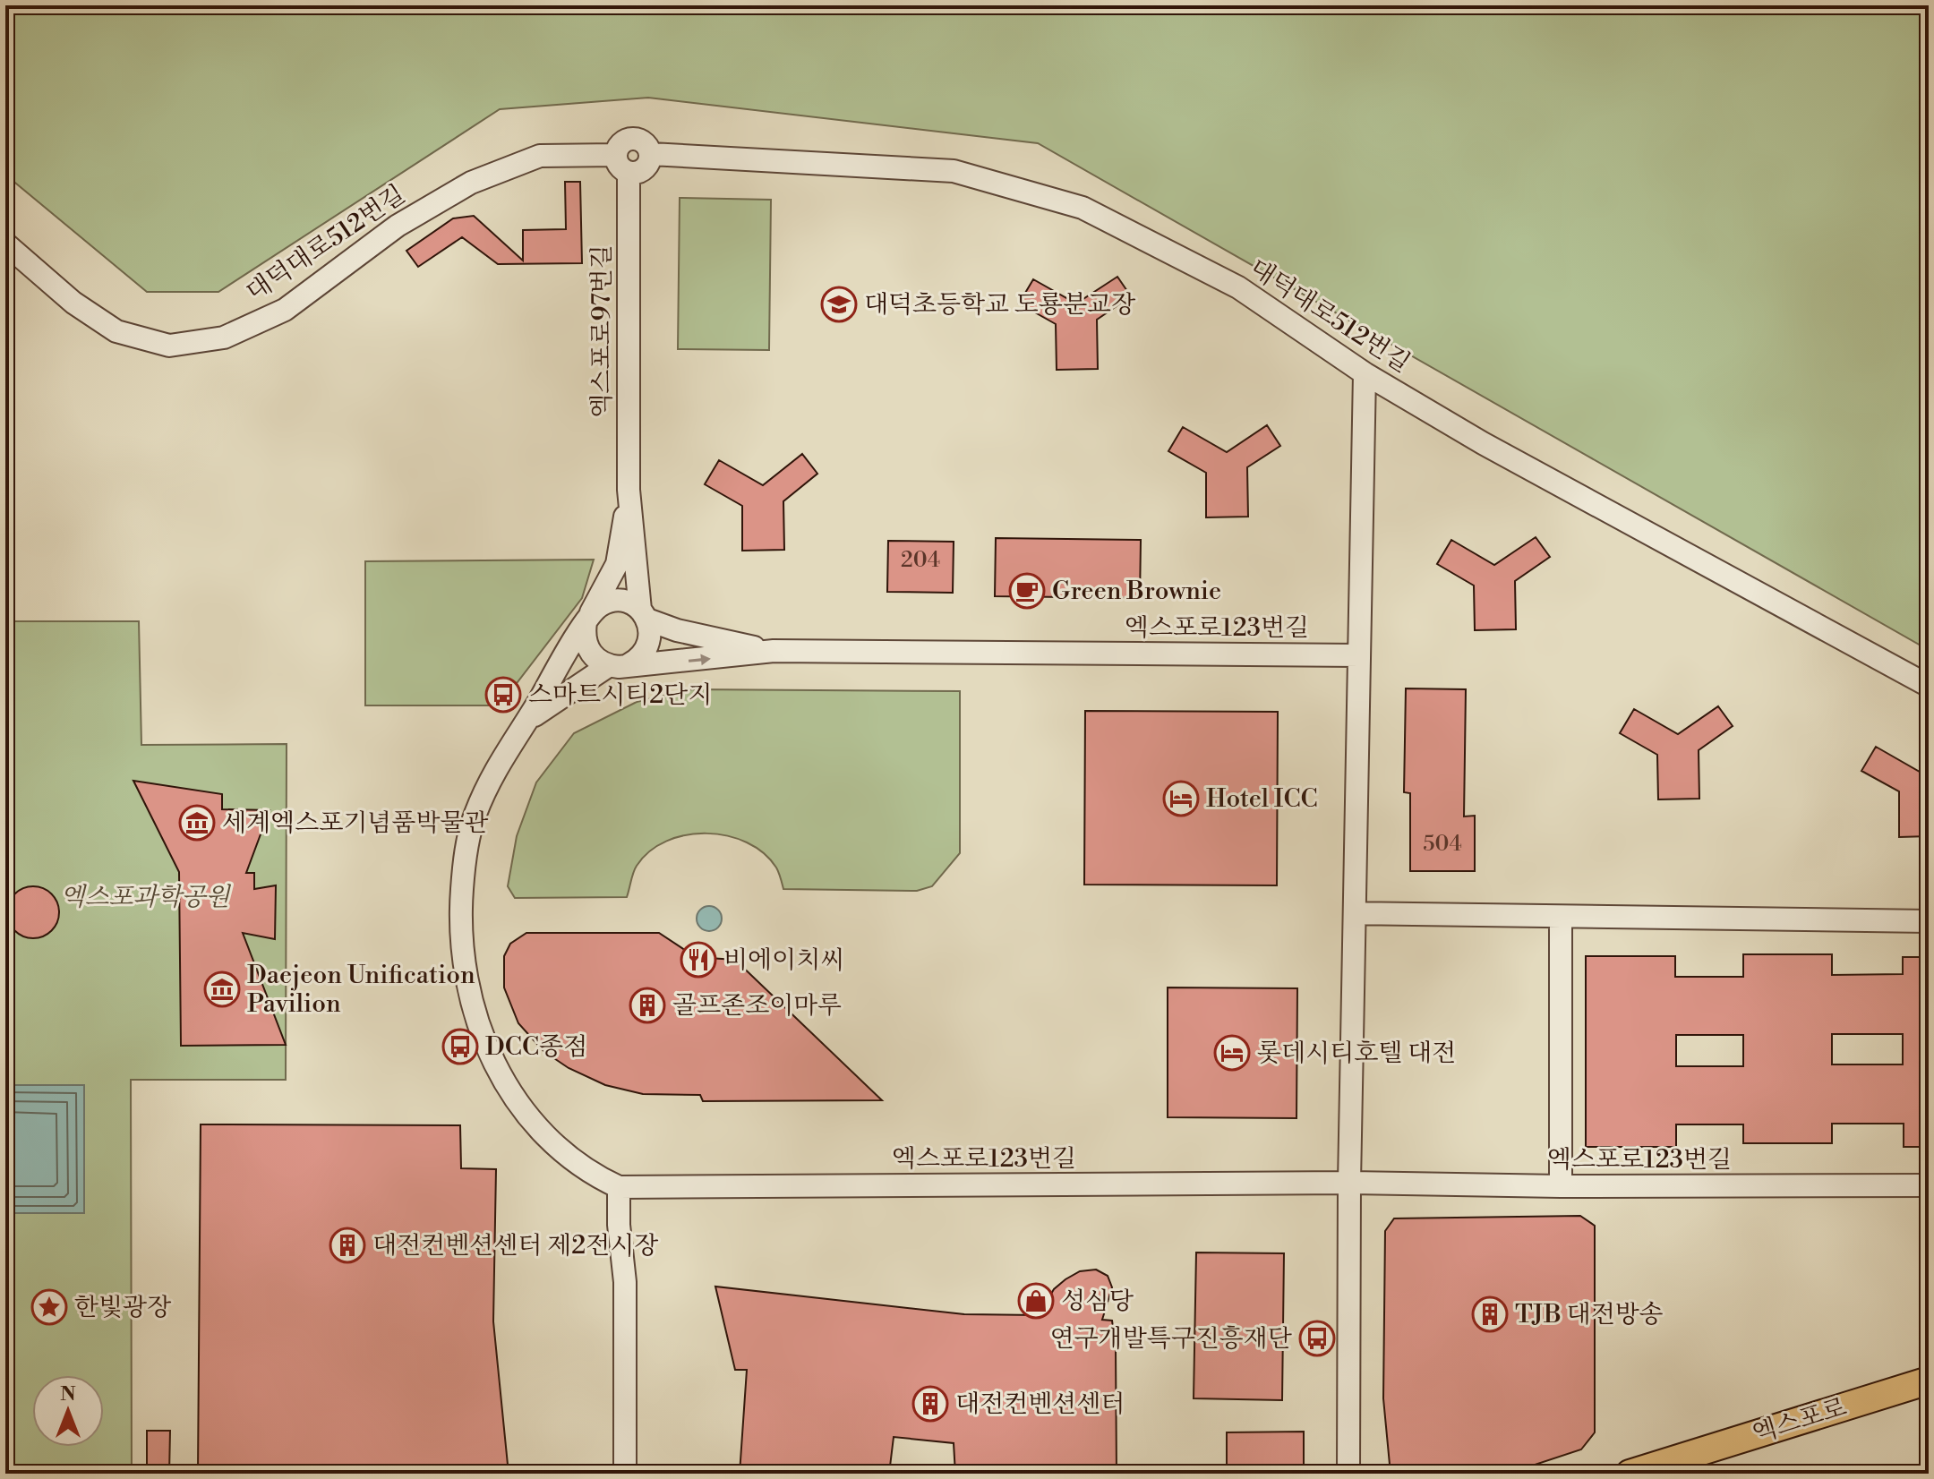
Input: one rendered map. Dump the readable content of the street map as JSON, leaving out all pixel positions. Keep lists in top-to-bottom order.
{
  "streets": {
    "main road": ["엑스포로"],
    "street": ["대덕대로512번길", "엑스포로97번길", "엑스포로123번길"]
  },
  "crossings": [
    ["대덕대로512번길", "엑스포로97번길"]
  ],
  "parks": ["엑스포과학공원"],
  "places": {
    "school or university": ["대덕초등학교 도룡분교장"],
    "cafe": ["Green Brownie"],
    "bus stop": ["스마트시티2단지", "DCC종점", "연구개발특구진흥재단"],
    "hotel": ["Hotel ICC", "롯데시티호텔 대전"],
    "museum": ["세계엑스포기념품박물관", "Daejeon Unification Pavilion"],
    "restaurant": ["비에이치씨"],
    "building": [
      "골프존조이마루",
      "대전컨벤션센터 제2전시장",
      "TJB 대전방송",
      "대전컨벤션센터"
    ],
    "shop": ["성심당"],
    "place": ["한빛광장"]
  },
  "house_numbers": ["204", "504"],
  "north": "top"
}
